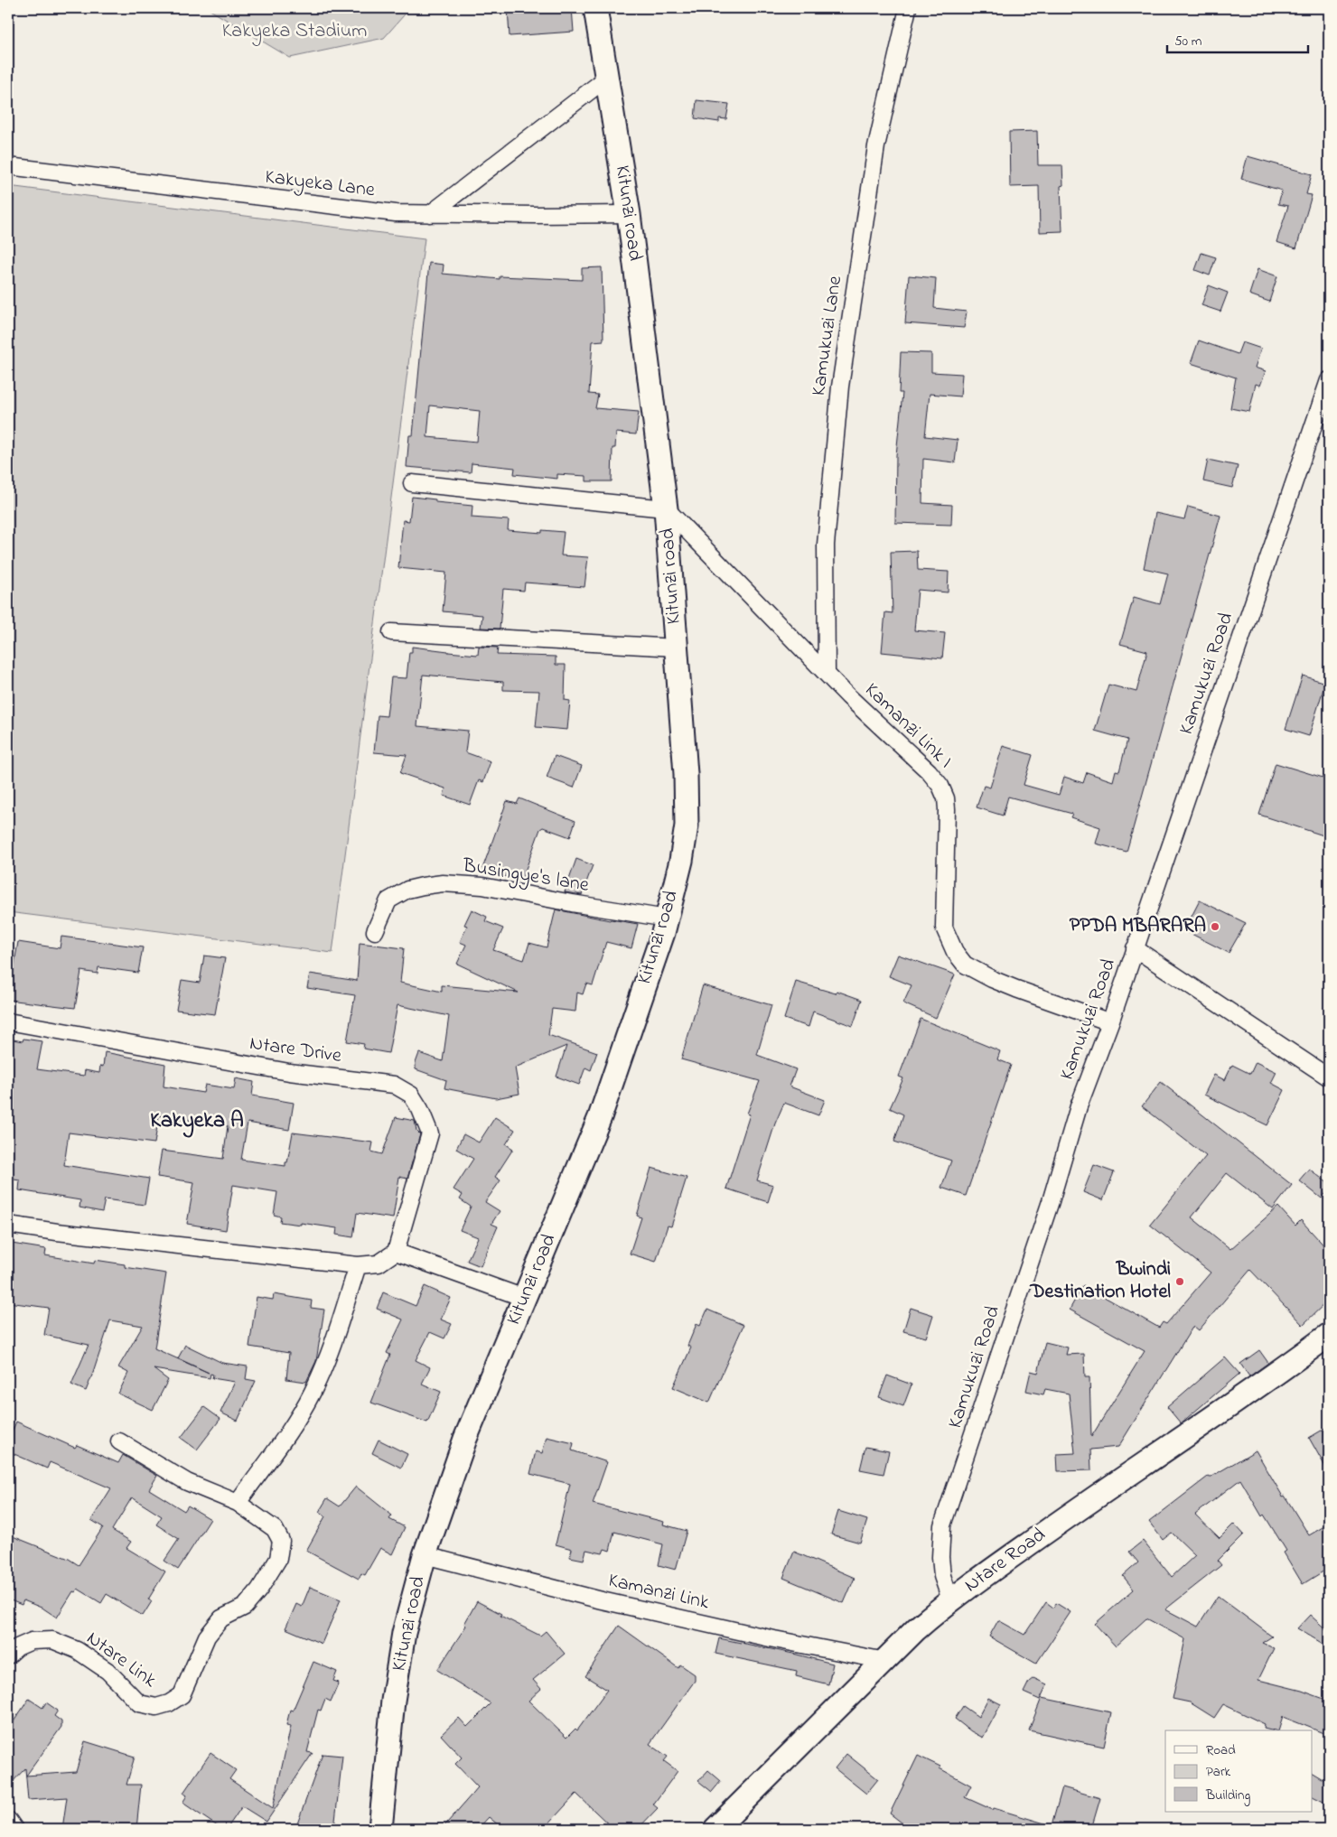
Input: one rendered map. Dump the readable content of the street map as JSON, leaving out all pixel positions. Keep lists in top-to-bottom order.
{
  "streets": {
    "street": [
      "Kakyeka Lane",
      "Kitunzi road",
      "Kamukuzi Lane",
      "Kamukuzi Road",
      "Kamanzi Link I",
      "Busingye's lane",
      "Ntare Drive",
      "Ntare Road",
      "Kamanzi Link",
      "Ntare Link"
    ]
  },
  "crossings": [
    ["Kakyeka Lane", "Kitunzi road"],
    ["Kitunzi road", "Kamanzi Link I"],
    ["Kitunzi road", "Busingye's lane"],
    ["Kitunzi road", "Kamanzi Link"],
    ["Kamukuzi Lane", "Kamanzi Link I"],
    ["Kamukuzi Road", "Kamanzi Link I"],
    ["Kamukuzi Road", "Ntare Road"],
    ["Ntare Road", "Kamanzi Link"]
  ],
  "districts": ["Kakyeka A"],
  "parks": ["Kakyeka Stadium"],
  "places": ["PPDA MBARARA", "Bwindi Destination Hotel"],
  "legend": ["Road", "Park", "Building"],
  "scale_bar": "50 m"
}
